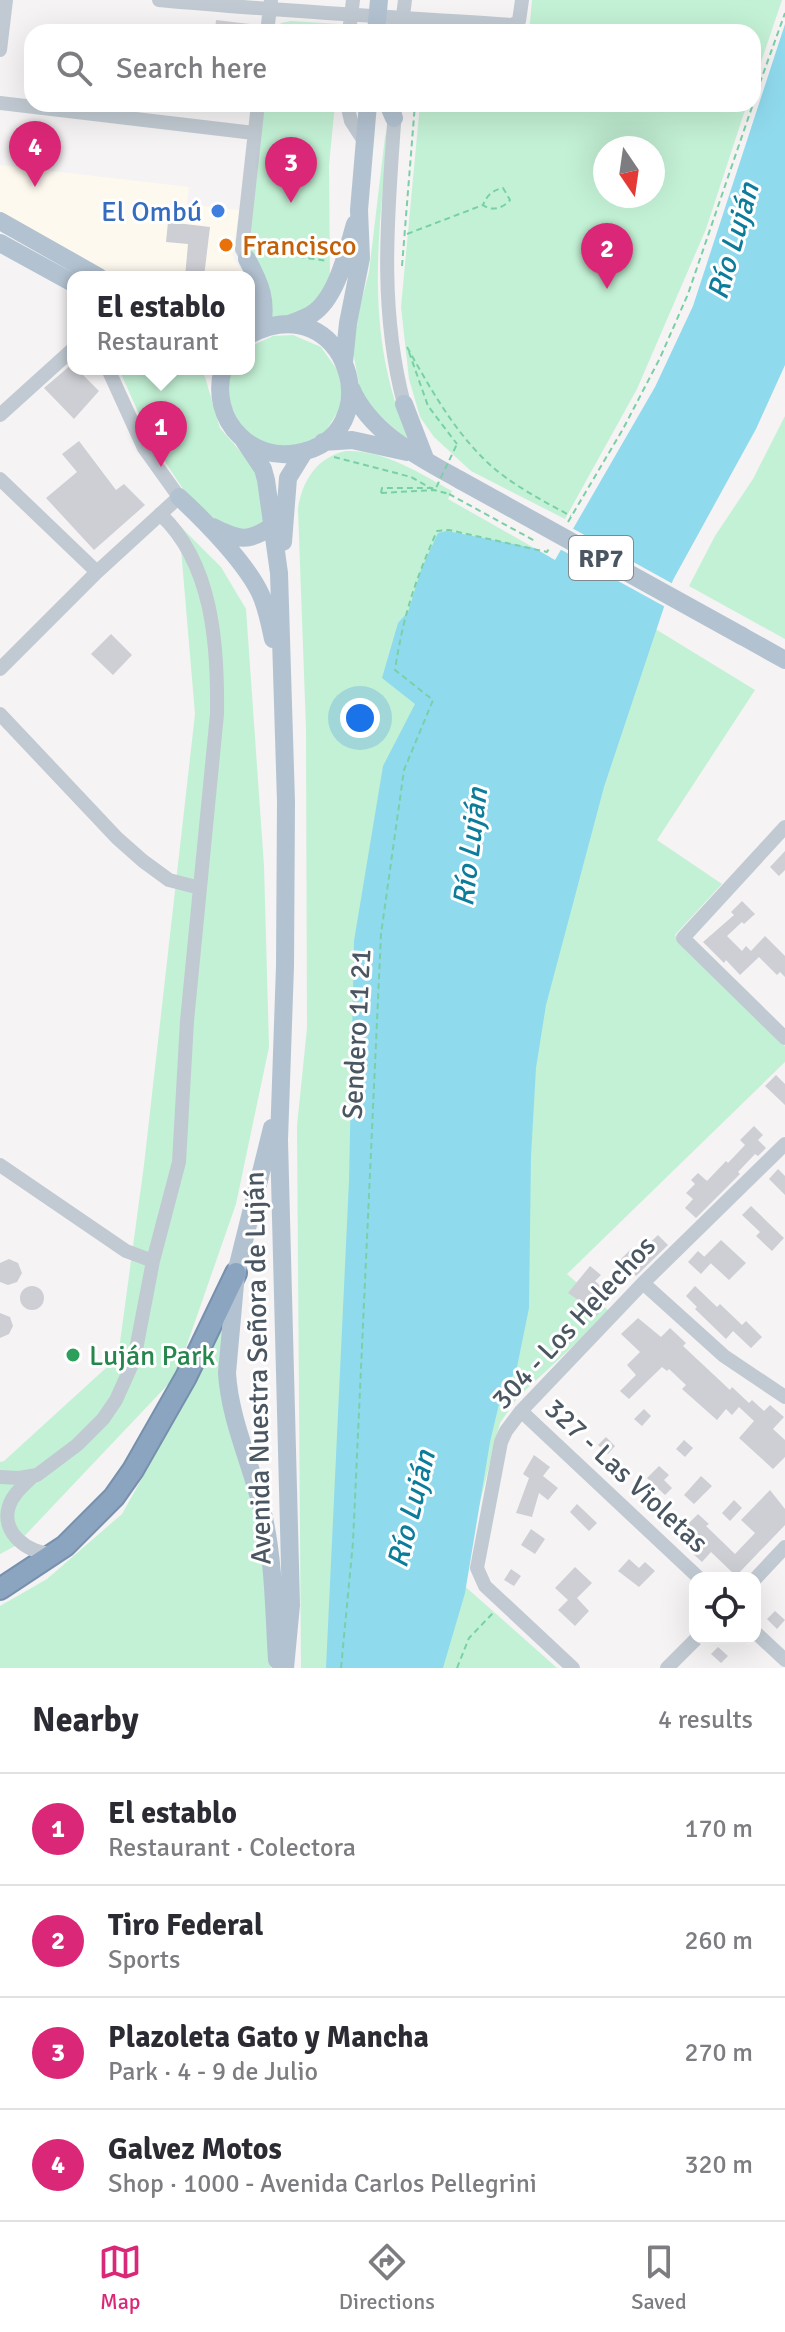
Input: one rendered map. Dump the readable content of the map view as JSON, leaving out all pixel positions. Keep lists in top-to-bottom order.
{
  "streets": {
    "main road": ["RP7", "Avenida Nuestra Señora de Luján"],
    "street": ["304 - Los Helechos", "327 - Las Violetas"],
    "path": ["Sendero 11 21"]
  },
  "crossings": [
    ["RP7", "Avenida Nuestra Señora de Luján"],
    ["304 - Los Helechos", "327 - Las Violetas"]
  ],
  "water": ["Río Luján"],
  "places": ["El Ombú", "Francisco", "Luján Park"],
  "north": "bottom",
  "page": {
    "search": "Search here",
    "pins": [
      "4",
      "3",
      "2",
      "1"
    ],
    "popup": ["El establo", "Restaurant"],
    "heading": ["Nearby", "4 results"],
    "list": [
      {
        "mark": "1",
        "name": "El establo",
        "note": "Restaurant · Colectora",
        "value": "170 m"
      },
      {
        "mark": "2",
        "name": "Tiro Federal",
        "note": "Sports",
        "value": "260 m"
      },
      {
        "mark": "3",
        "name": "Plazoleta Gato y Mancha",
        "note": "Park · 4 - 9 de Julio",
        "value": "270 m"
      },
      {
        "mark": "4",
        "name": "Galvez Motos",
        "note": "Shop · 1000 - Avenida Carlos Pellegrini",
        "value": "320 m"
      }
    ],
    "nav": ["Map", "Directions", "Saved"]
  }
}
